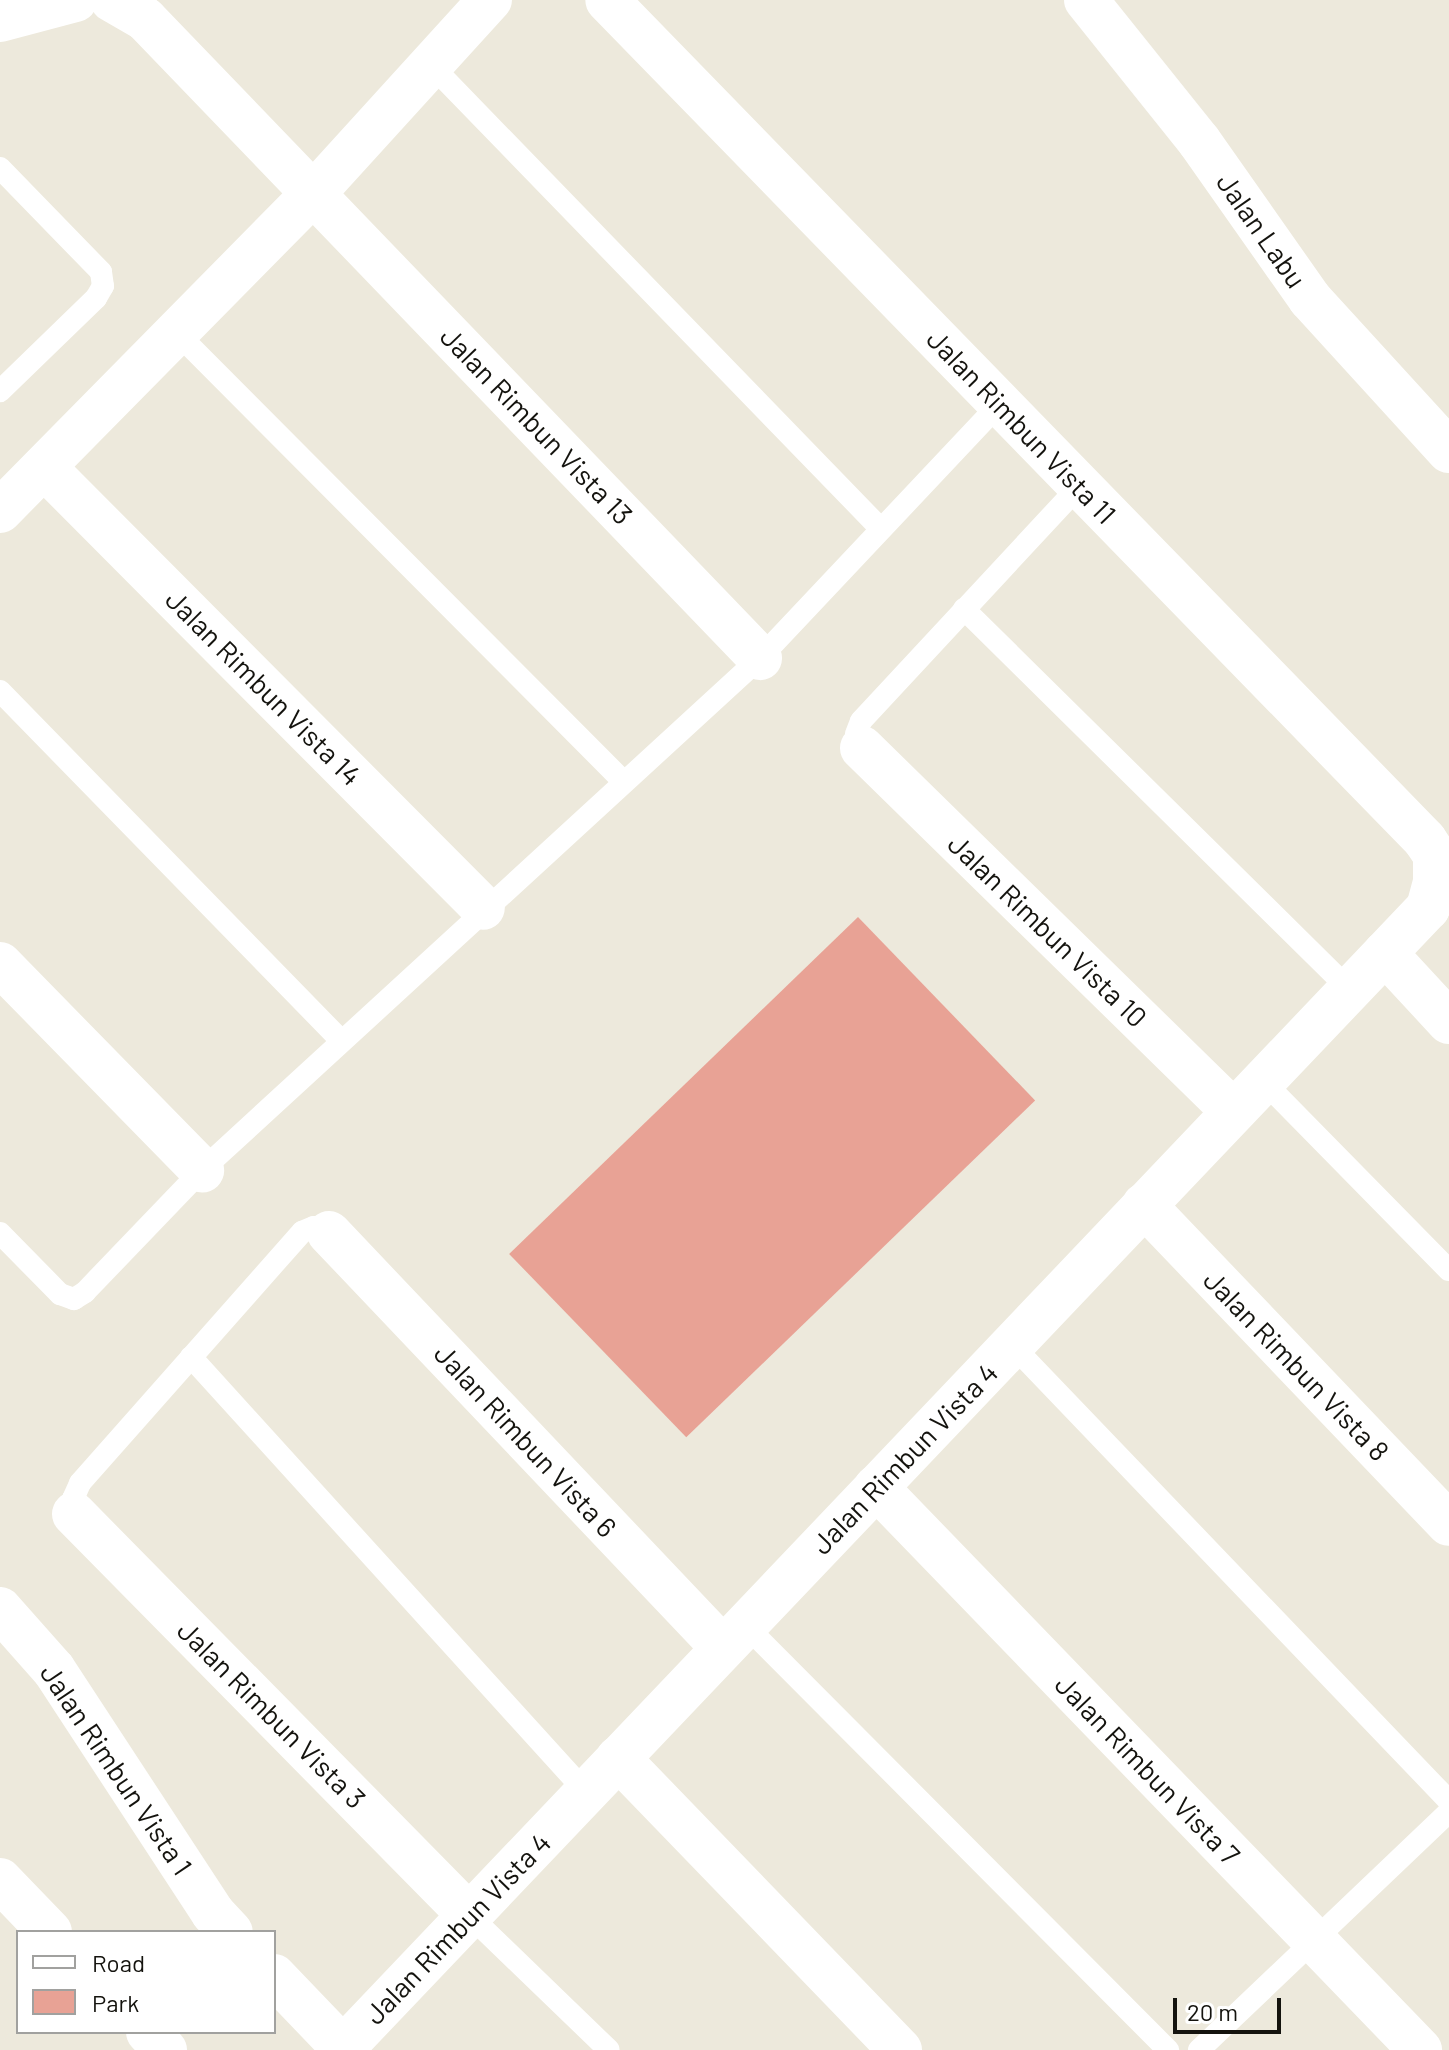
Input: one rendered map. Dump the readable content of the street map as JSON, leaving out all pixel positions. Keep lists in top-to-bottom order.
{
  "streets": {
    "street": [
      "Jalan Labu",
      "Jalan Rimbun Vista 13",
      "Jalan Rimbun Vista 11",
      "Jalan Rimbun Vista 14",
      "Jalan Rimbun Vista 10",
      "Jalan Rimbun Vista 8",
      "Jalan Rimbun Vista 6",
      "Jalan Rimbun Vista 4",
      "Jalan Rimbun Vista 3",
      "Jalan Rimbun Vista 1",
      "Jalan Rimbun Vista 7"
    ]
  },
  "crossings": [
    ["Jalan Rimbun Vista 11", "Jalan Rimbun Vista 4"],
    ["Jalan Rimbun Vista 10", "Jalan Rimbun Vista 4"],
    ["Jalan Rimbun Vista 8", "Jalan Rimbun Vista 4"],
    ["Jalan Rimbun Vista 6", "Jalan Rimbun Vista 4"],
    ["Jalan Rimbun Vista 4", "Jalan Rimbun Vista 3"],
    ["Jalan Rimbun Vista 4", "Jalan Rimbun Vista 7"]
  ],
  "legend": ["Road", "Park"],
  "scale_bar": "20 m"
}
